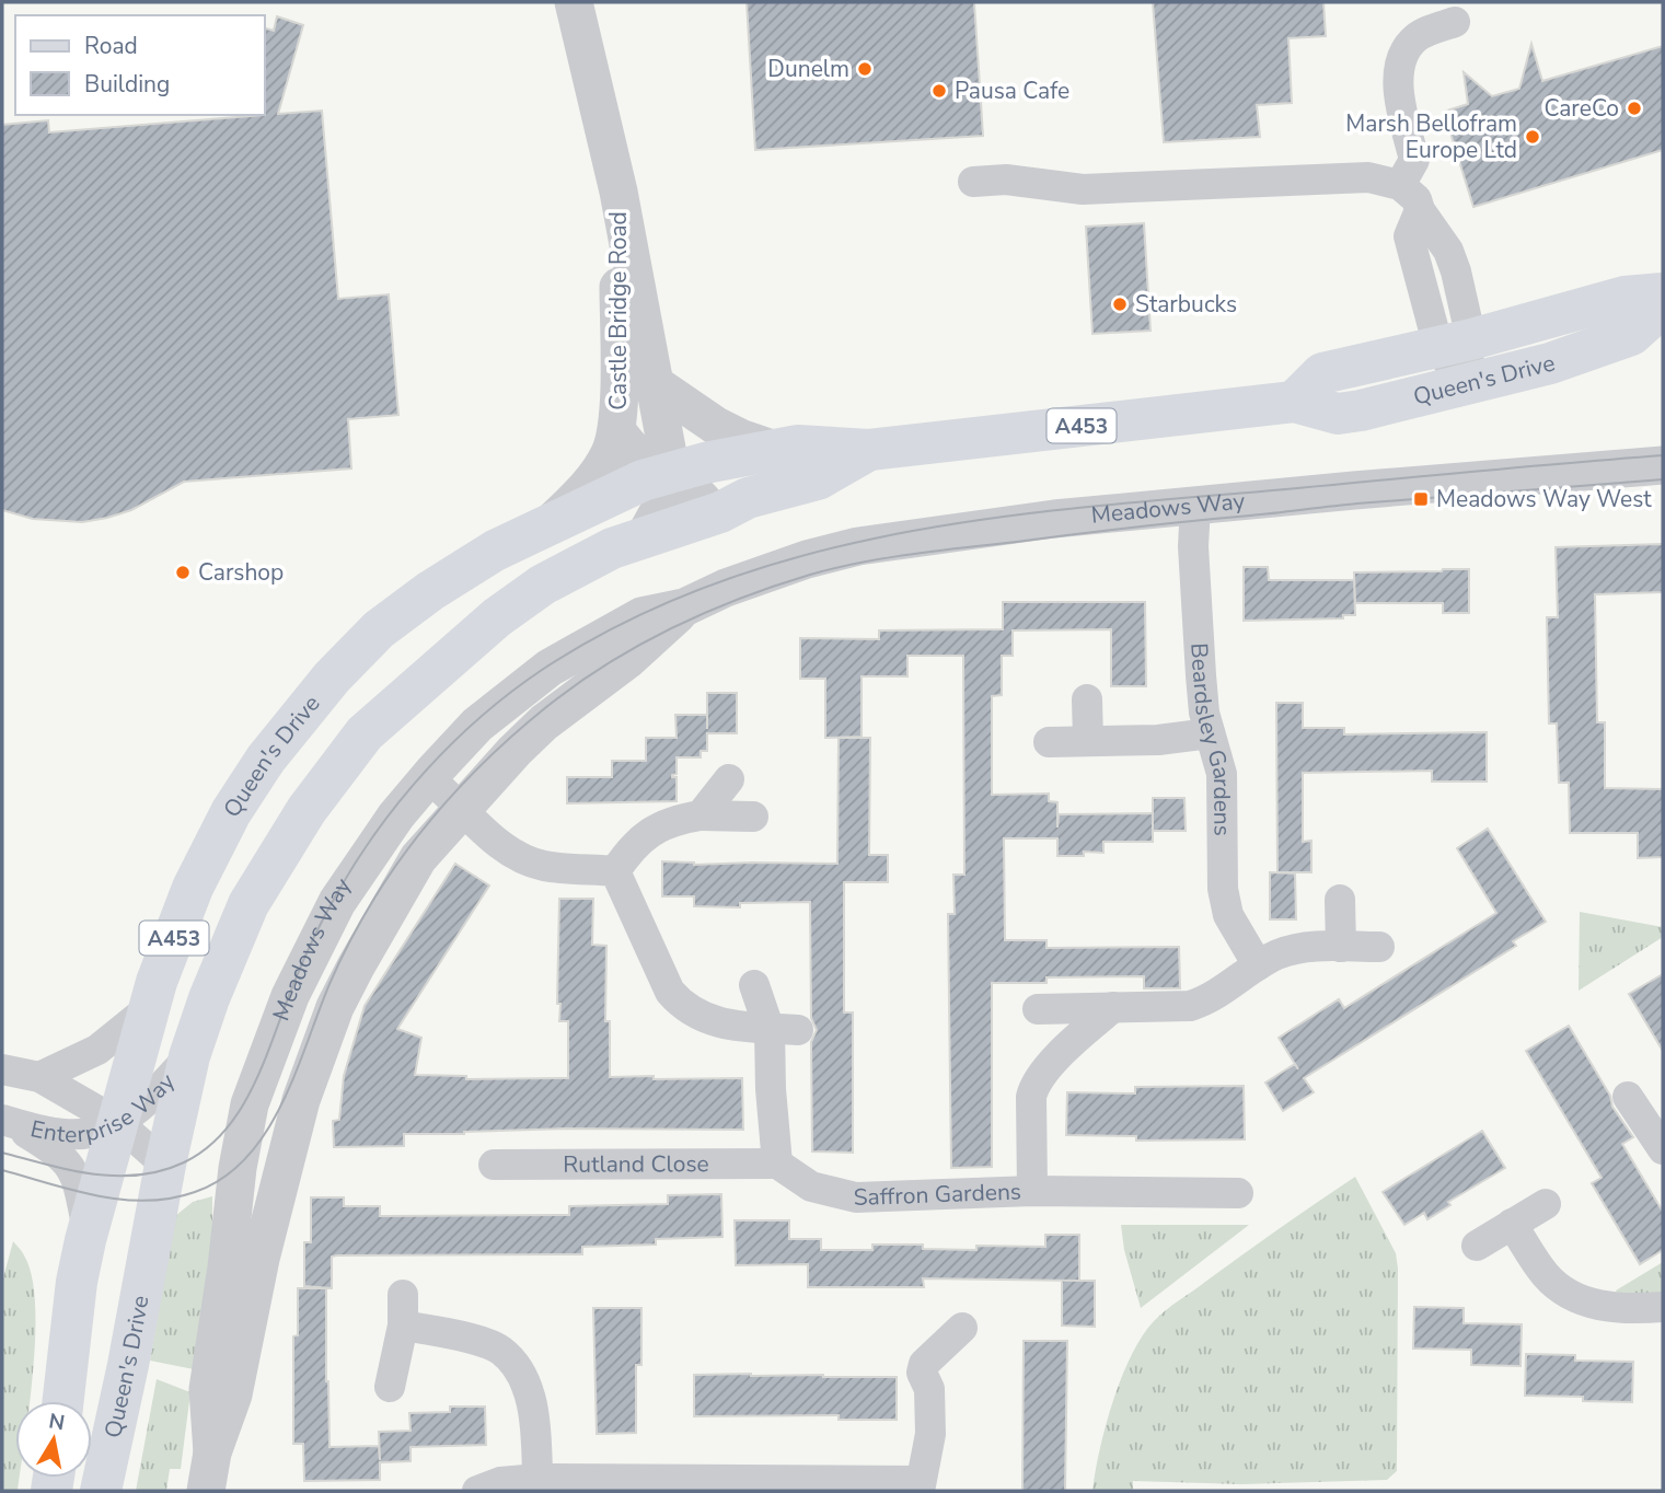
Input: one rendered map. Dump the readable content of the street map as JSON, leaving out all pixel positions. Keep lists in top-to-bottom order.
{
  "streets": {
    "main road": ["Queen's Drive", "A453"],
    "street": [
      "Castle Bridge Road",
      "Meadows Way",
      "Beardsley Gardens",
      "Enterprise Way",
      "Rutland Close",
      "Saffron Gardens"
    ]
  },
  "crossings": [
    ["Castle Bridge Road", "Queen's Drive"],
    ["Queen's Drive", "Enterprise Way"],
    ["Meadows Way", "Beardsley Gardens"],
    ["Rutland Close", "Saffron Gardens"]
  ],
  "places": {
    "other": [
      "Dunelm",
      "Pausa Cafe",
      "CareCo",
      "Marsh Bellofram Europe Ltd",
      "Starbucks",
      "Carshop"
    ],
    "transit": ["Meadows Way West"]
  },
  "legend": ["Road", "Building"],
  "north": "top"
}
